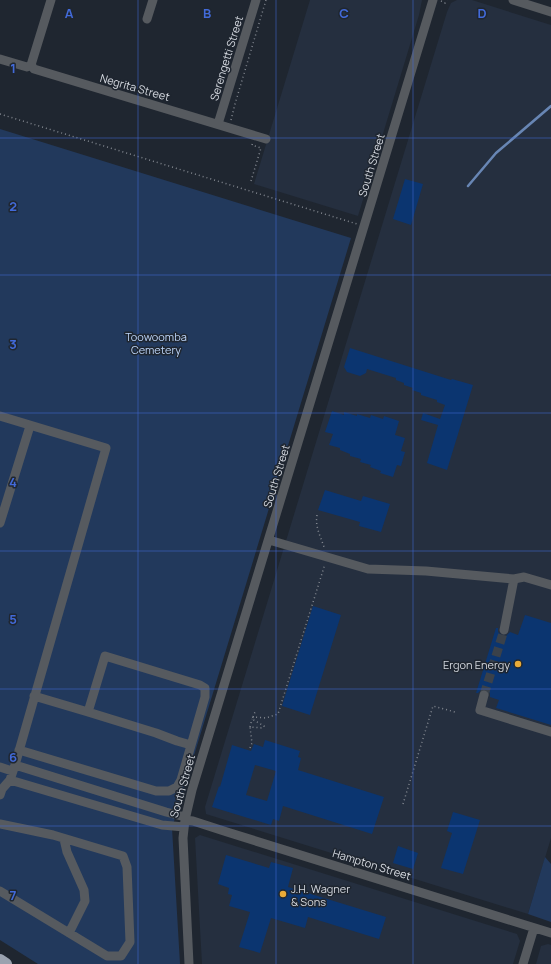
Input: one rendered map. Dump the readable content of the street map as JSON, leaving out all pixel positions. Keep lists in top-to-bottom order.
{
  "streets": {
    "street": [
      "Serengetti Street",
      "Negrita Street",
      "South Street",
      "Hampton Street"
    ]
  },
  "crossings": [
    ["Serengetti Street", "Negrita Street"],
    ["South Street", "Hampton Street"]
  ],
  "parks": ["Toowoomba Cemetery"],
  "places": ["Ergon Energy", "J.H. Wagner & Sons"],
  "grid": {
    "columns": [
      "A",
      "B",
      "C",
      "D"
    ],
    "rows": [
      "1",
      "2",
      "3",
      "4",
      "5",
      "6",
      "7"
    ]
  }
}
